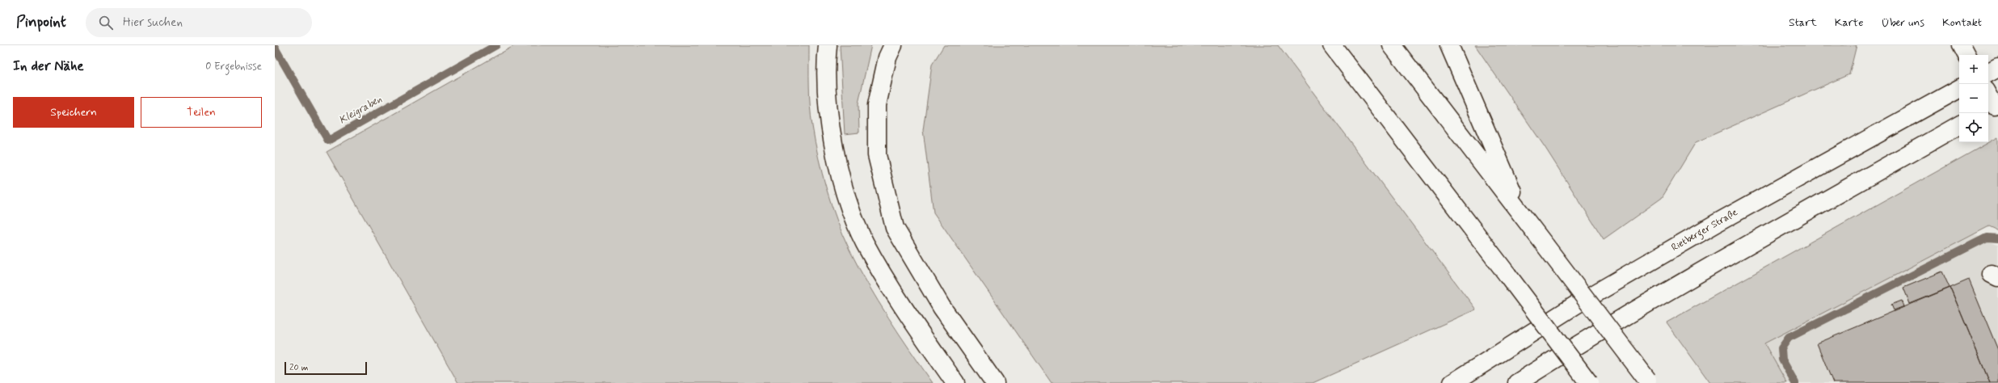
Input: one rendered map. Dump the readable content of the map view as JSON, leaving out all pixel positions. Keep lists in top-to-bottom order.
{
  "streets": {
    "main road": ["Rietberger Straße"]
  },
  "water": ["Kleigraben"],
  "scale_bar": "20 m",
  "page": {
    "header": "Pinpoint",
    "search": "Hier suchen",
    "nav": [
      "Start",
      "Karte",
      "Über uns",
      "Kontakt"
    ],
    "heading": ["In der Nähe", "0 Ergebnisse"],
    "map_buttons": ["+", "−"],
    "buttons": ["Speichern", "Teilen"],
    "scale": "20 m"
  }
}
